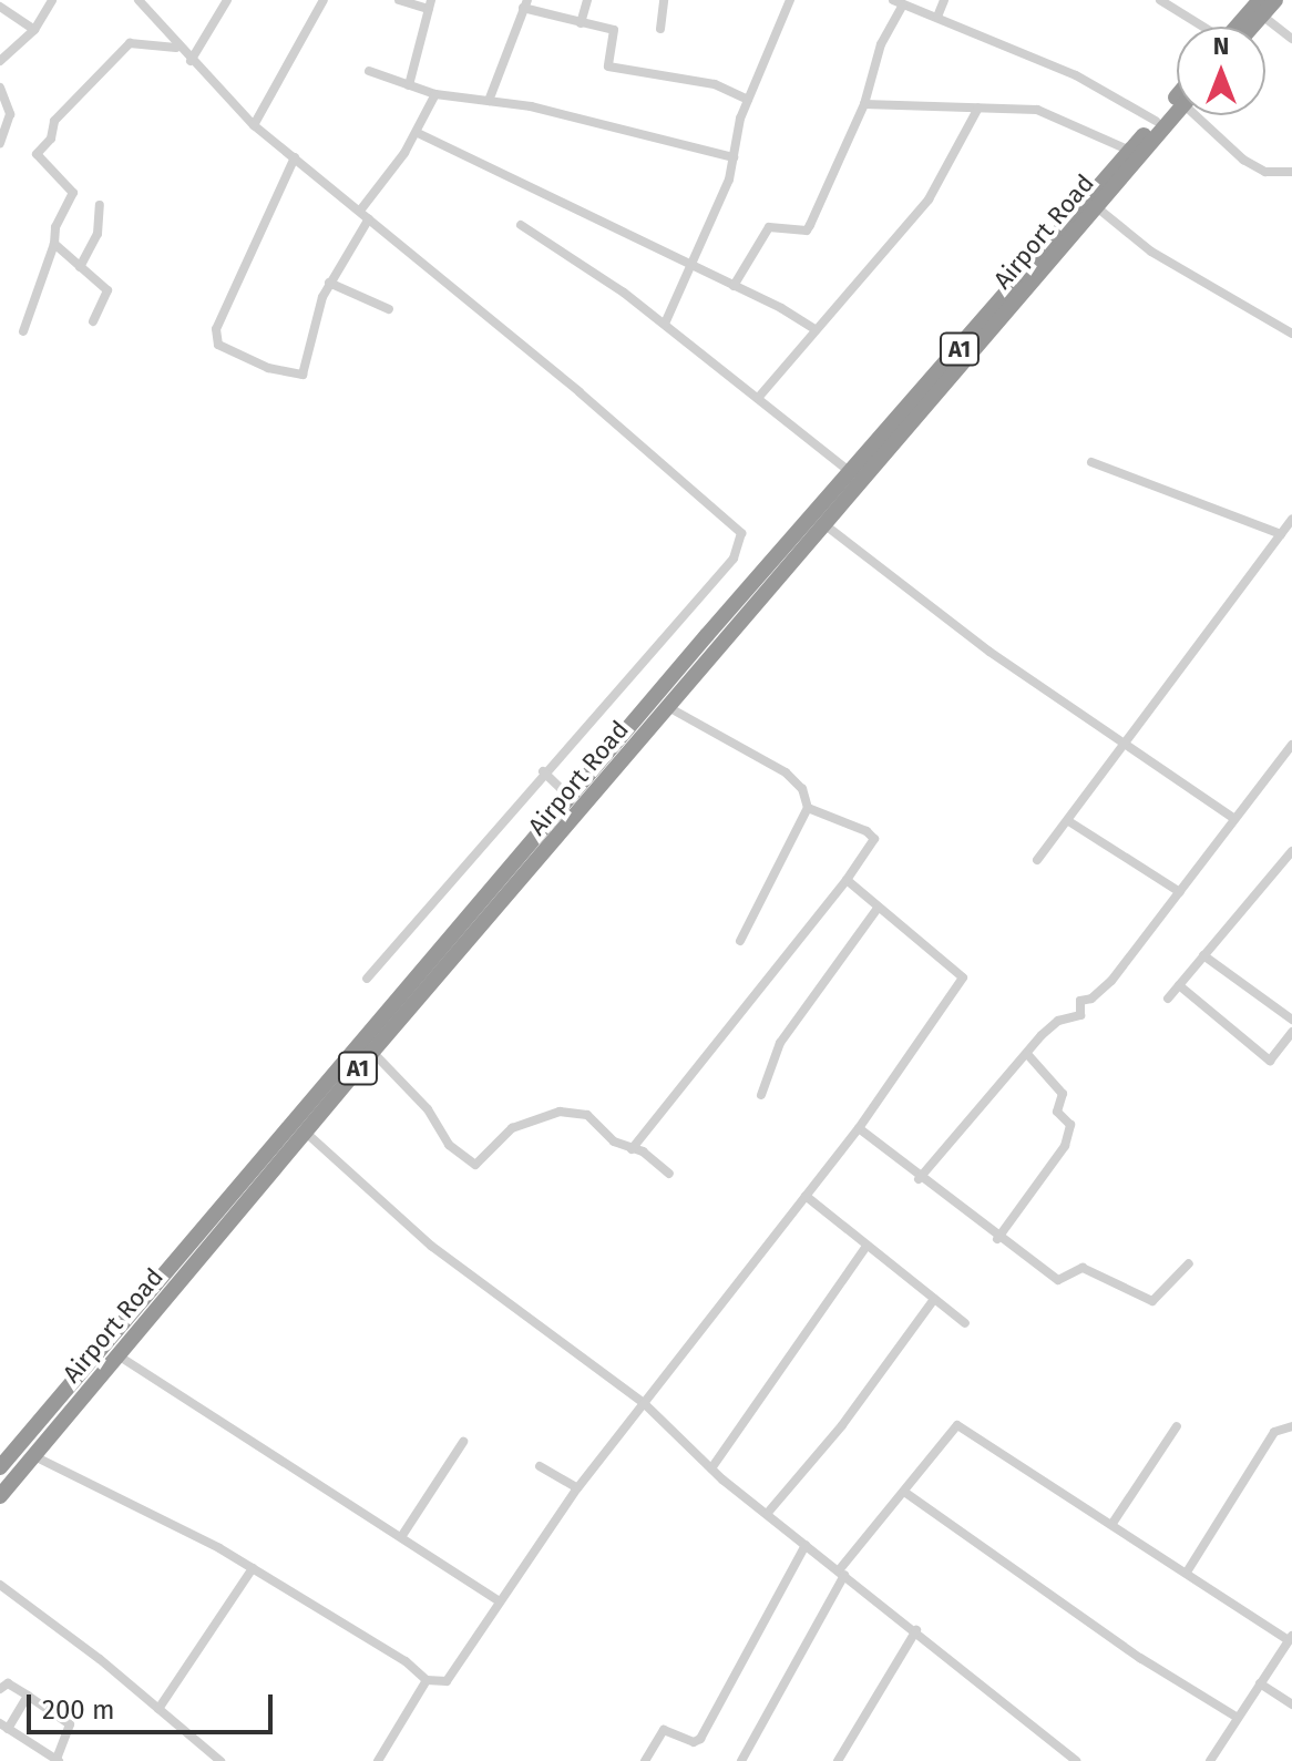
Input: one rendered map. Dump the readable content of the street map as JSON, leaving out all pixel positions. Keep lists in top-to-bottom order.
{
  "streets": {
    "highway": ["Airport Road", "A1"]
  },
  "scale_bar": "200 m",
  "north": "top"
}
